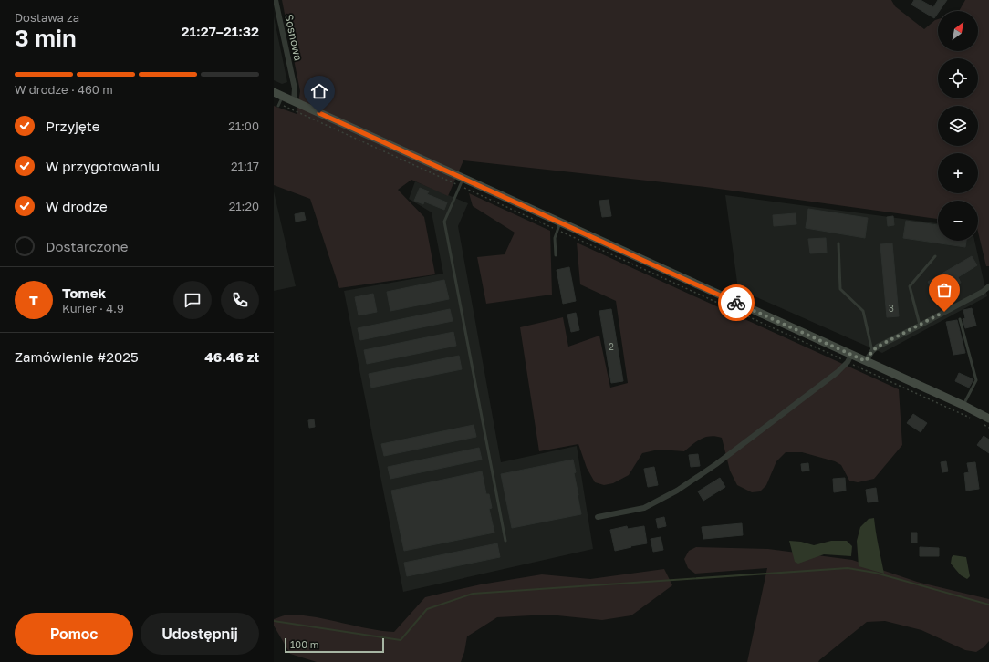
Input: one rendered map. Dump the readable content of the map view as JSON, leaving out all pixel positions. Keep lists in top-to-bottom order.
{
  "streets": {
    "street": ["Sosnowa"]
  },
  "house_numbers": ["3", "2"],
  "scale_bar": "100 m",
  "north": "top right",
  "page": {
    "heading": ["3 min", "Dostawa za", "21:27–21:32"],
    "panel": [
      "Tomek",
      "Kurier · 4.9",
      "Zamówienie #2025",
      "46.46 zł"
    ],
    "map_buttons": ["+", "−"],
    "bar": "W drodze · 460 m",
    "list": [
      ["Przyjęte", "21:00"],
      ["W przygotowaniu", "21:17"],
      ["W drodze", "21:20"],
      "Dostarczone"
    ],
    "round": "T",
    "buttons": ["Pomoc", "Udostępnij"],
    "scale": "100 m"
  }
}
